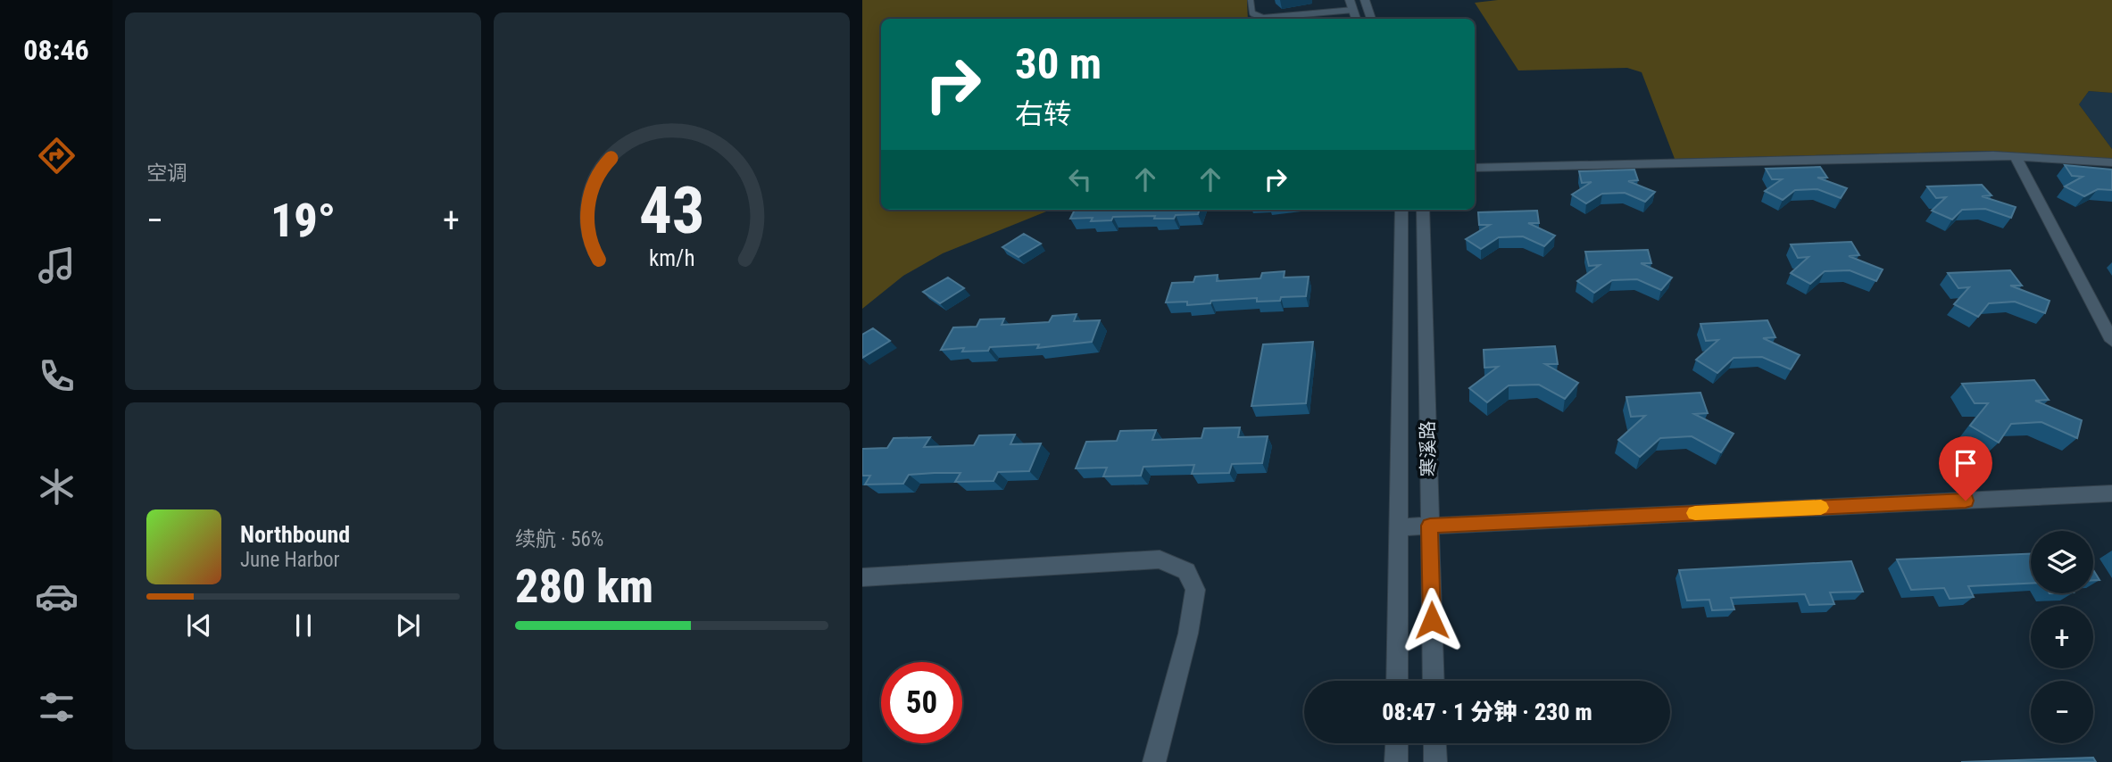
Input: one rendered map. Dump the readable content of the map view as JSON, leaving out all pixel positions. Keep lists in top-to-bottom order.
{
  "streets": {
    "street": ["寒溪路"]
  },
  "page": {
    "tabs": "08:46",
    "tile": [
      "空调",
      ["续航 · 56%", "280 km"]
    ],
    "turn": ["30 m", "右转"],
    "heat": ["−", "19°", "+"],
    "song": ["Northbound", "June Harbor"],
    "map_buttons": ["+", "−"],
    "limit": "50",
    "trip": "08:47 · 1 分钟 · 230 m",
    "gauge": ["43", "km/h"]
  }
}
